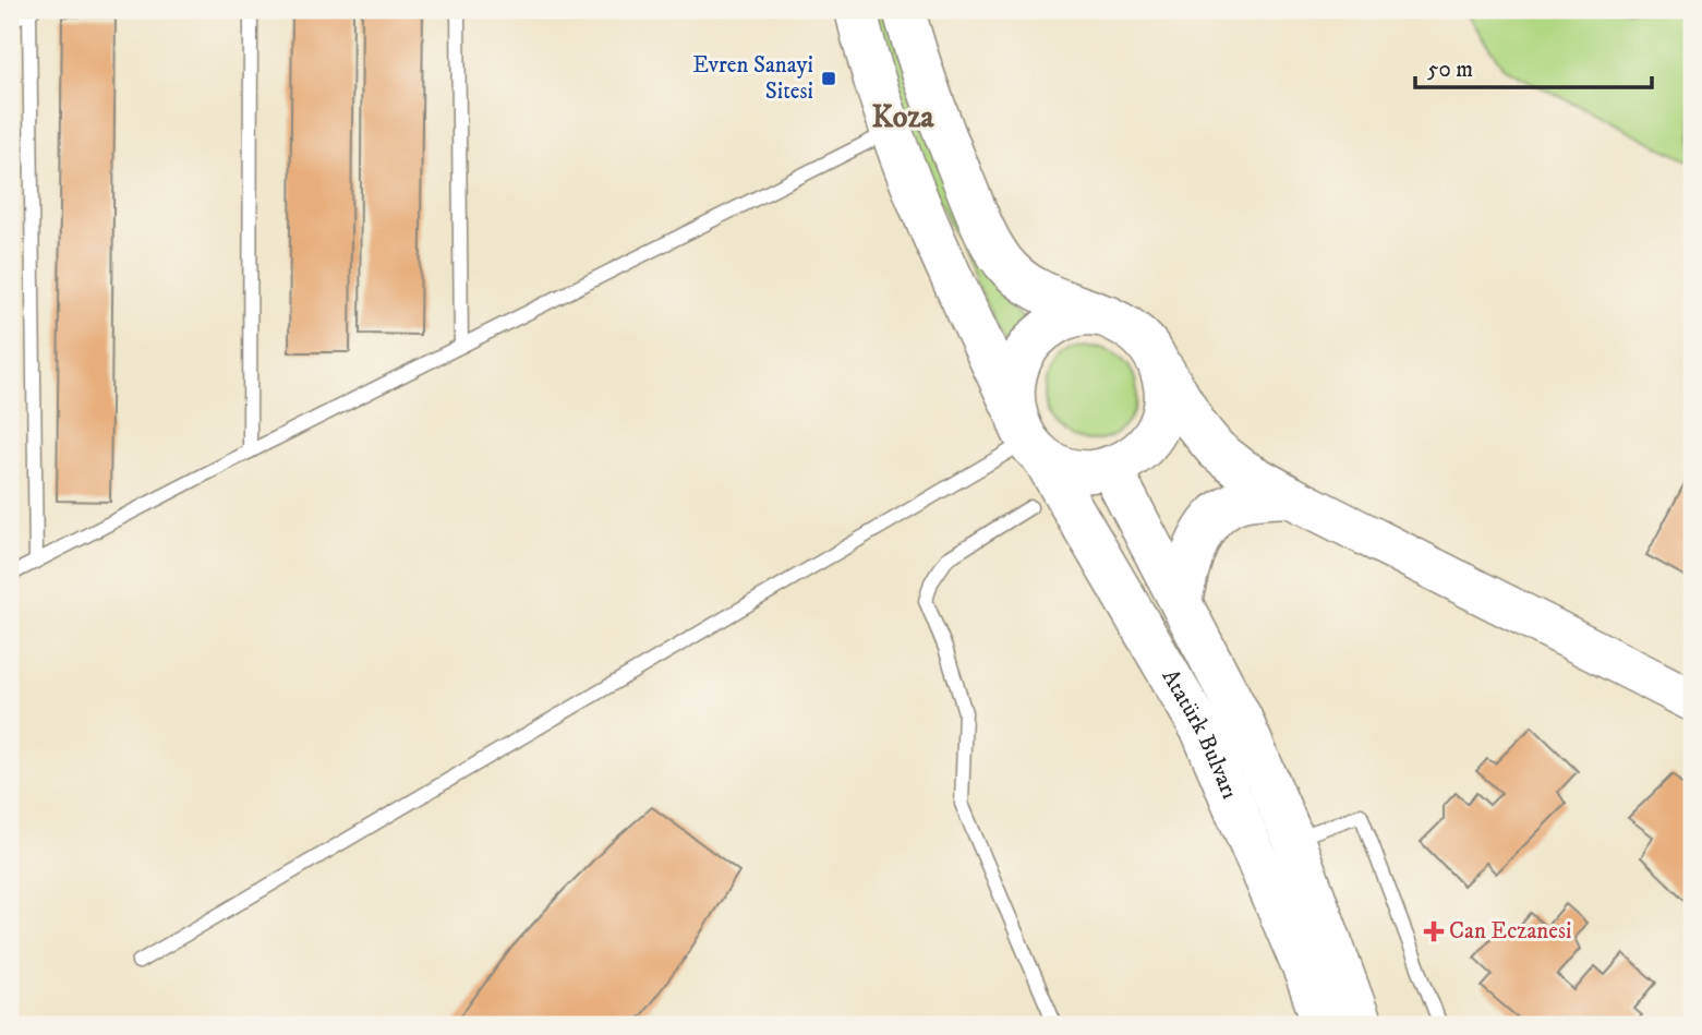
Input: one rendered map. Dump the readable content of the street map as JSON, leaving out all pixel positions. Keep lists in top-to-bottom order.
{
  "streets": {
    "main road": ["Atatürk Bulvarı"]
  },
  "districts": ["Koza"],
  "places": {
    "transit": ["Evren Sanayi Sitesi"],
    "health": ["Can Eczanesi"]
  },
  "scale_bar": "50 m"
}
